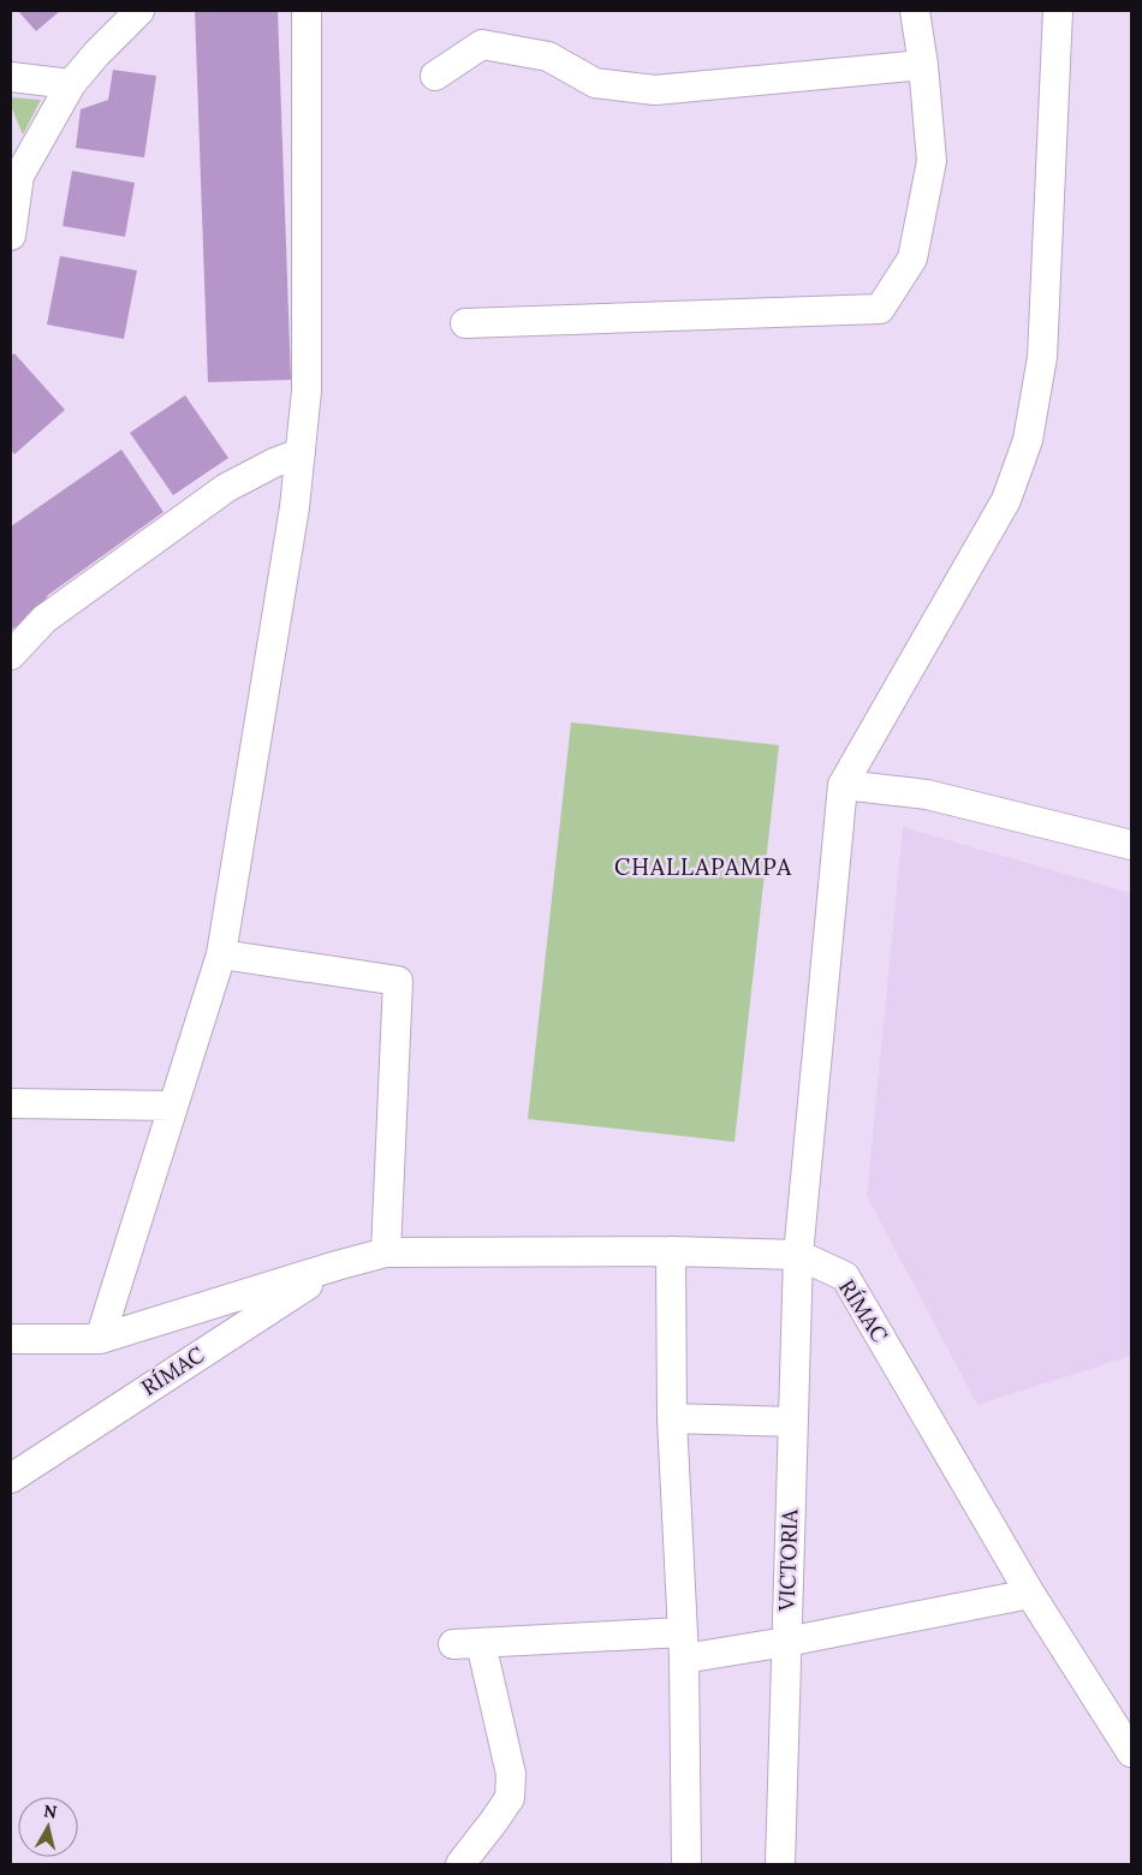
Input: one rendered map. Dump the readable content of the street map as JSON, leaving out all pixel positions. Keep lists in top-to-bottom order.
{
  "streets": {
    "street": ["RÍMAC", "VICTORIA"]
  },
  "crossings": [
    ["RÍMAC", "VICTORIA"]
  ],
  "districts": ["CHALLAPAMPA"],
  "north": "top"
}
